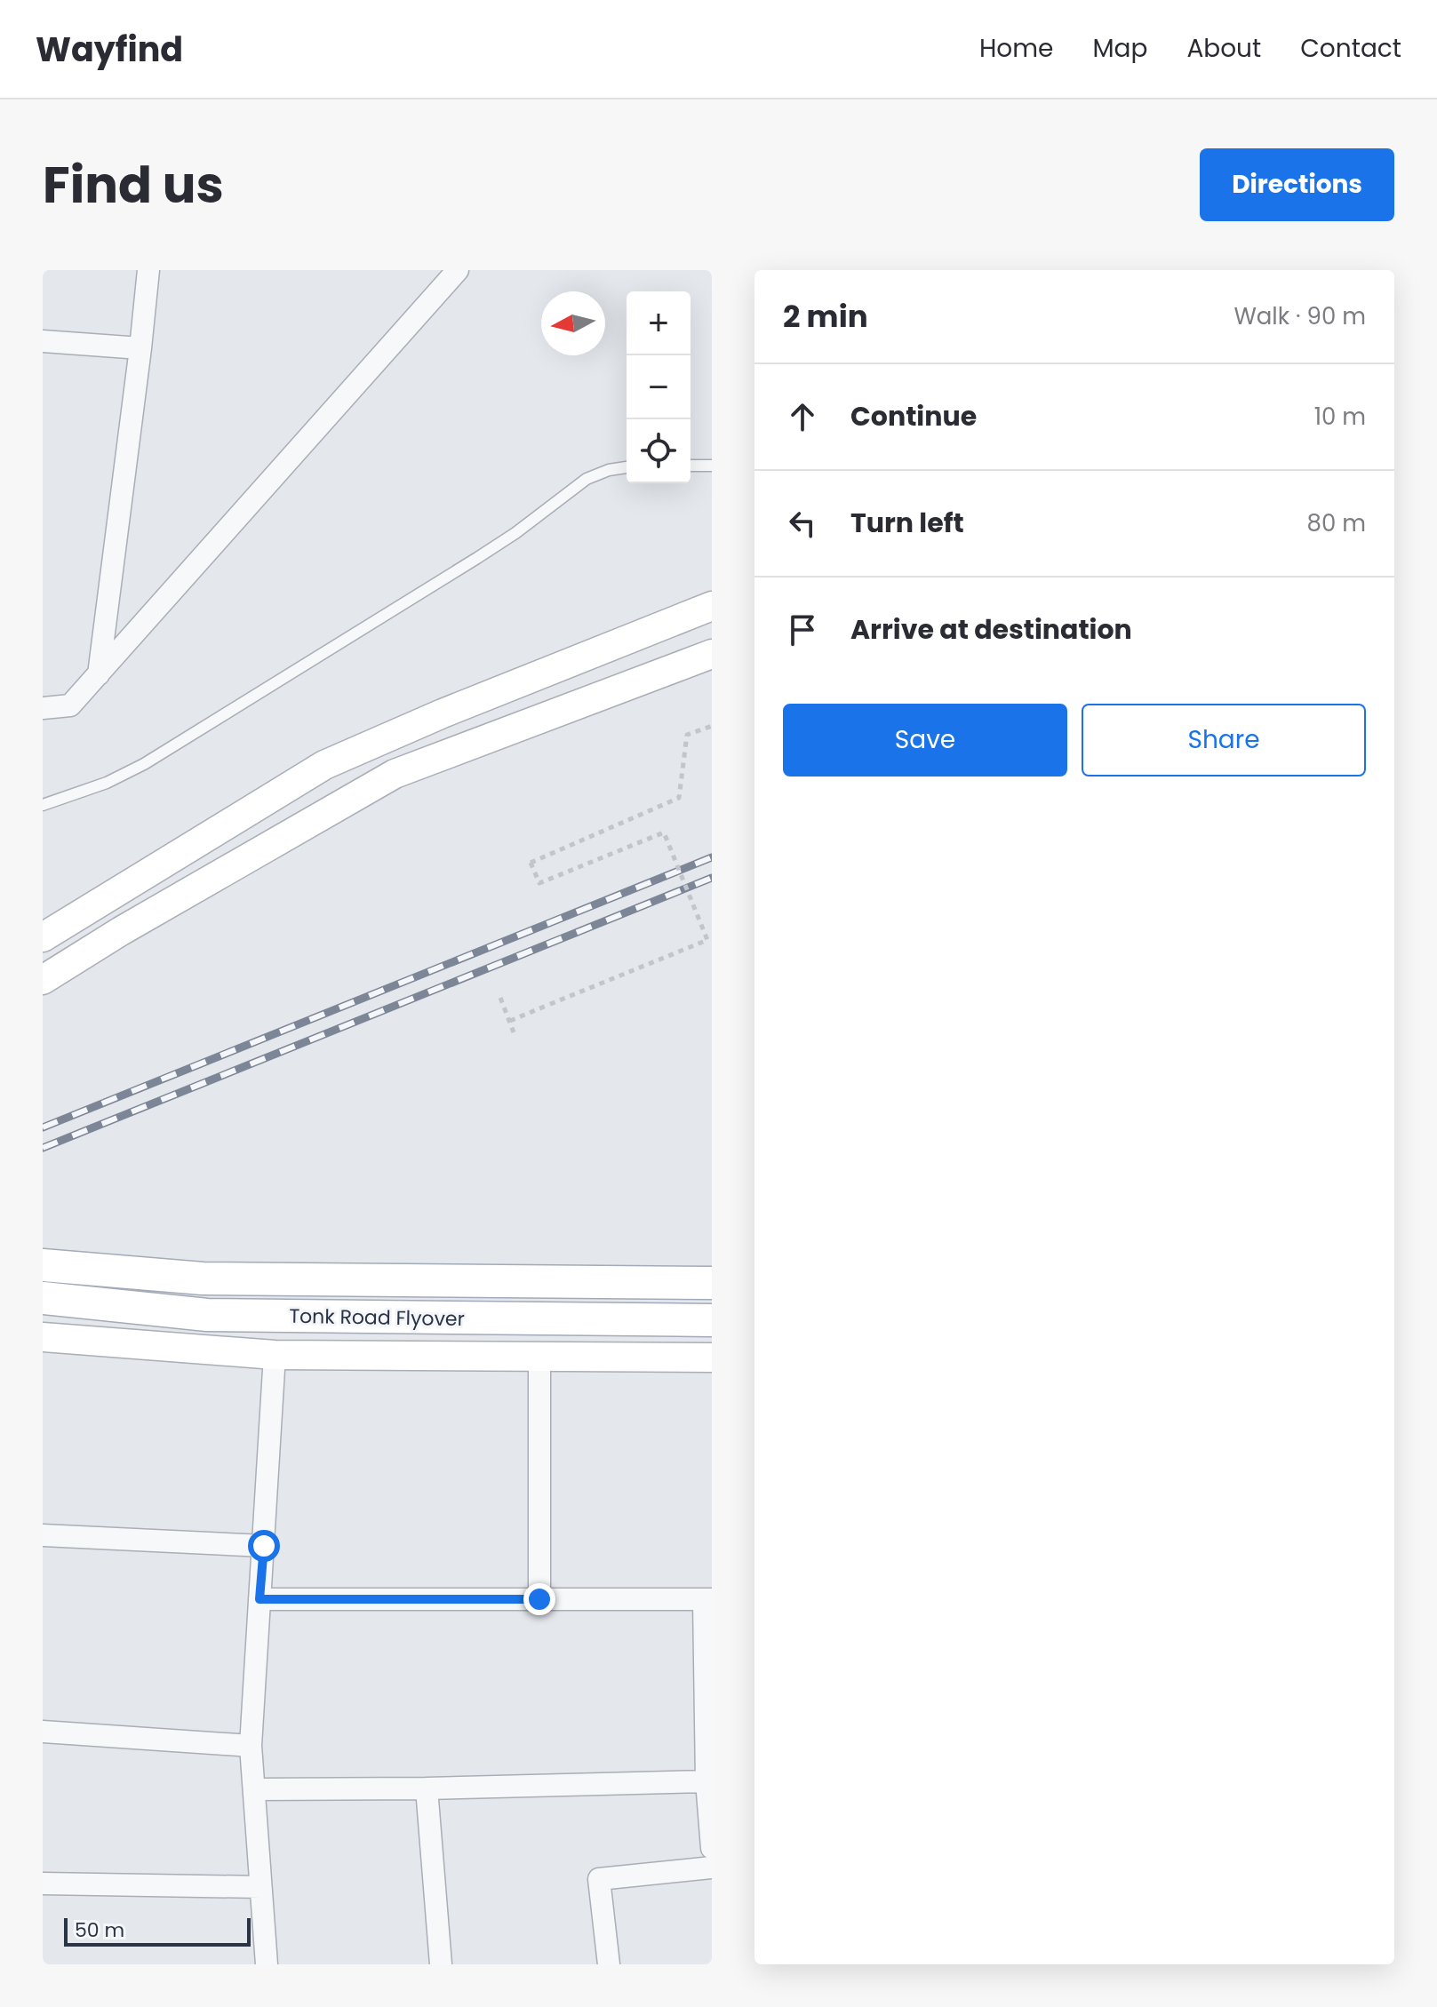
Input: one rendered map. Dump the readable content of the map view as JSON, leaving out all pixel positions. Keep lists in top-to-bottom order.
{
  "streets": {
    "main road": ["Tonk Road Flyover"]
  },
  "scale_bar": "50 m",
  "north": "left",
  "page": {
    "header": "Wayfind",
    "nav": [
      "Home",
      "Map",
      "About",
      "Contact"
    ],
    "title": "Find us",
    "buttons": [
      "Directions",
      ["Save", "Share"]
    ],
    "heading": ["2 min", "Walk · 90 m"],
    "map_buttons": ["+", "−"],
    "list": [
      ["Continue", "10 m"],
      ["Turn left", "80 m"],
      "Arrive at destination"
    ],
    "scale": "50 m"
  }
}
